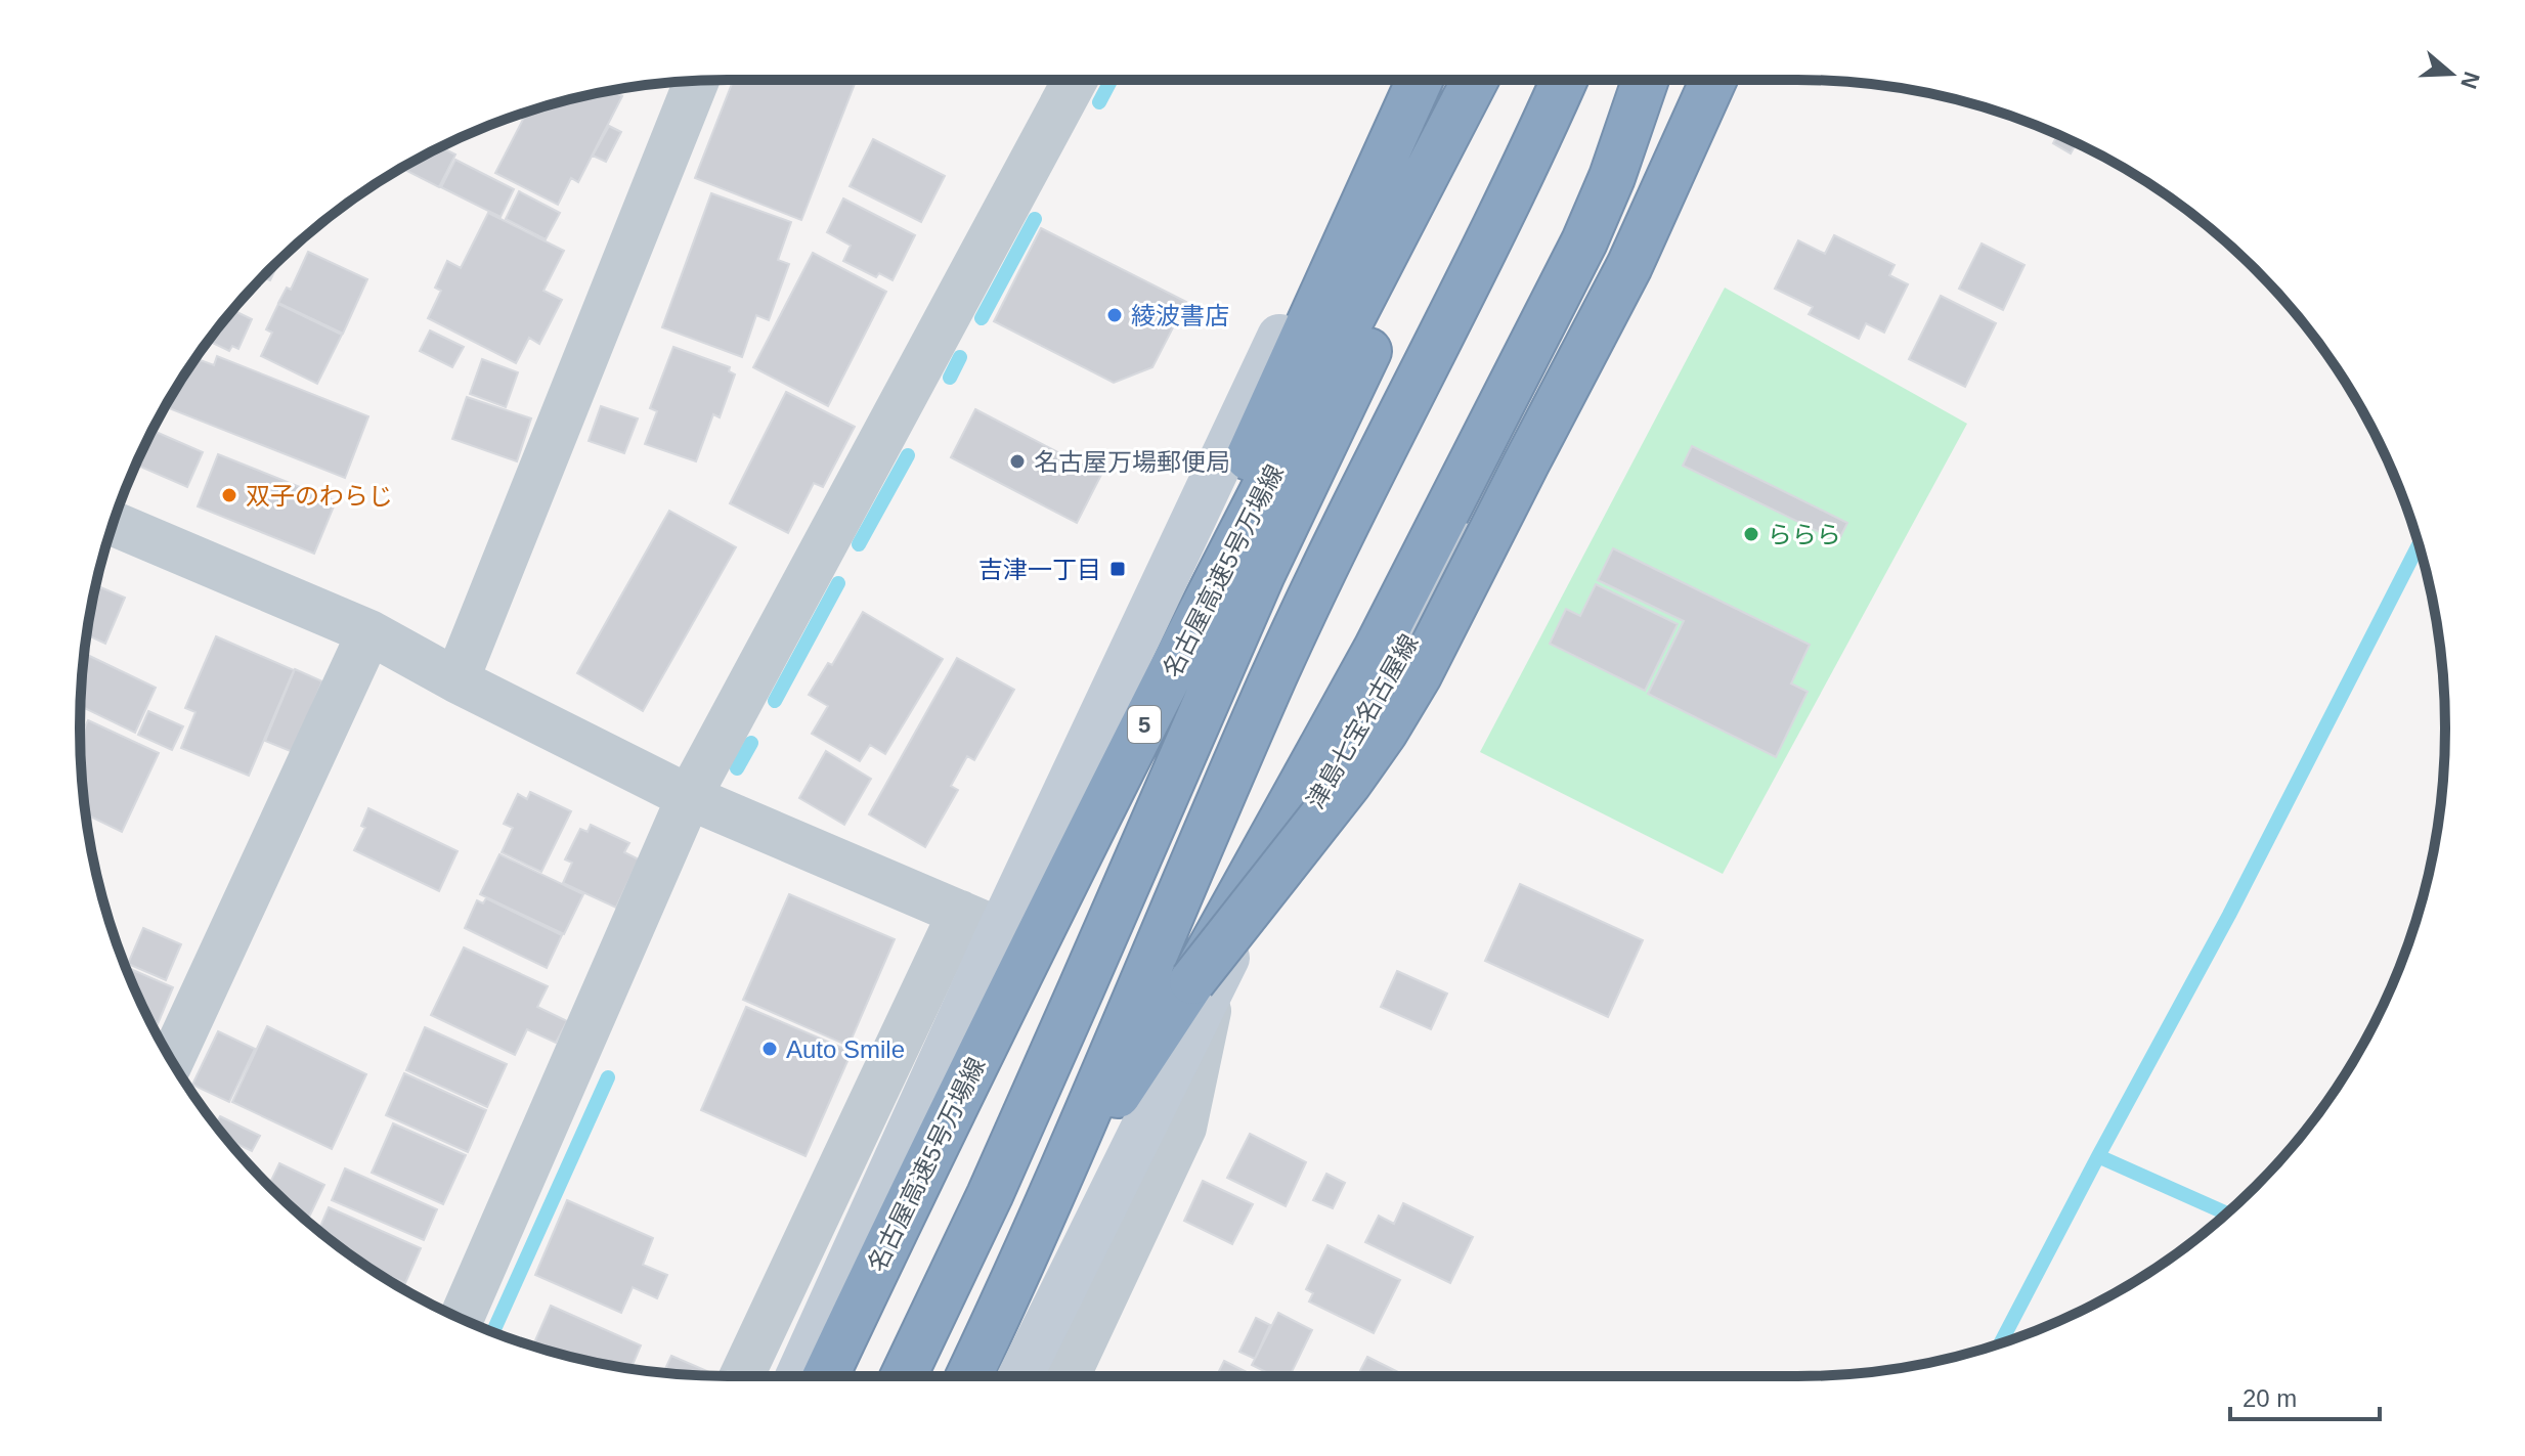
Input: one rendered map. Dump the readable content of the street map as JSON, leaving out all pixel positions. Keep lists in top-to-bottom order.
{
  "streets": {
    "highway": ["名古屋高速5号万場線", "5"],
    "main road": ["津島七宝名古屋線"]
  },
  "places": {
    "other": [
      "綾波書店",
      "名古屋万場郵便局",
      "双子のわらじ",
      "ららら",
      "Auto Smile"
    ],
    "transit": ["吉津一丁目"]
  },
  "scale_bar": "20 m",
  "north": "right"
}
